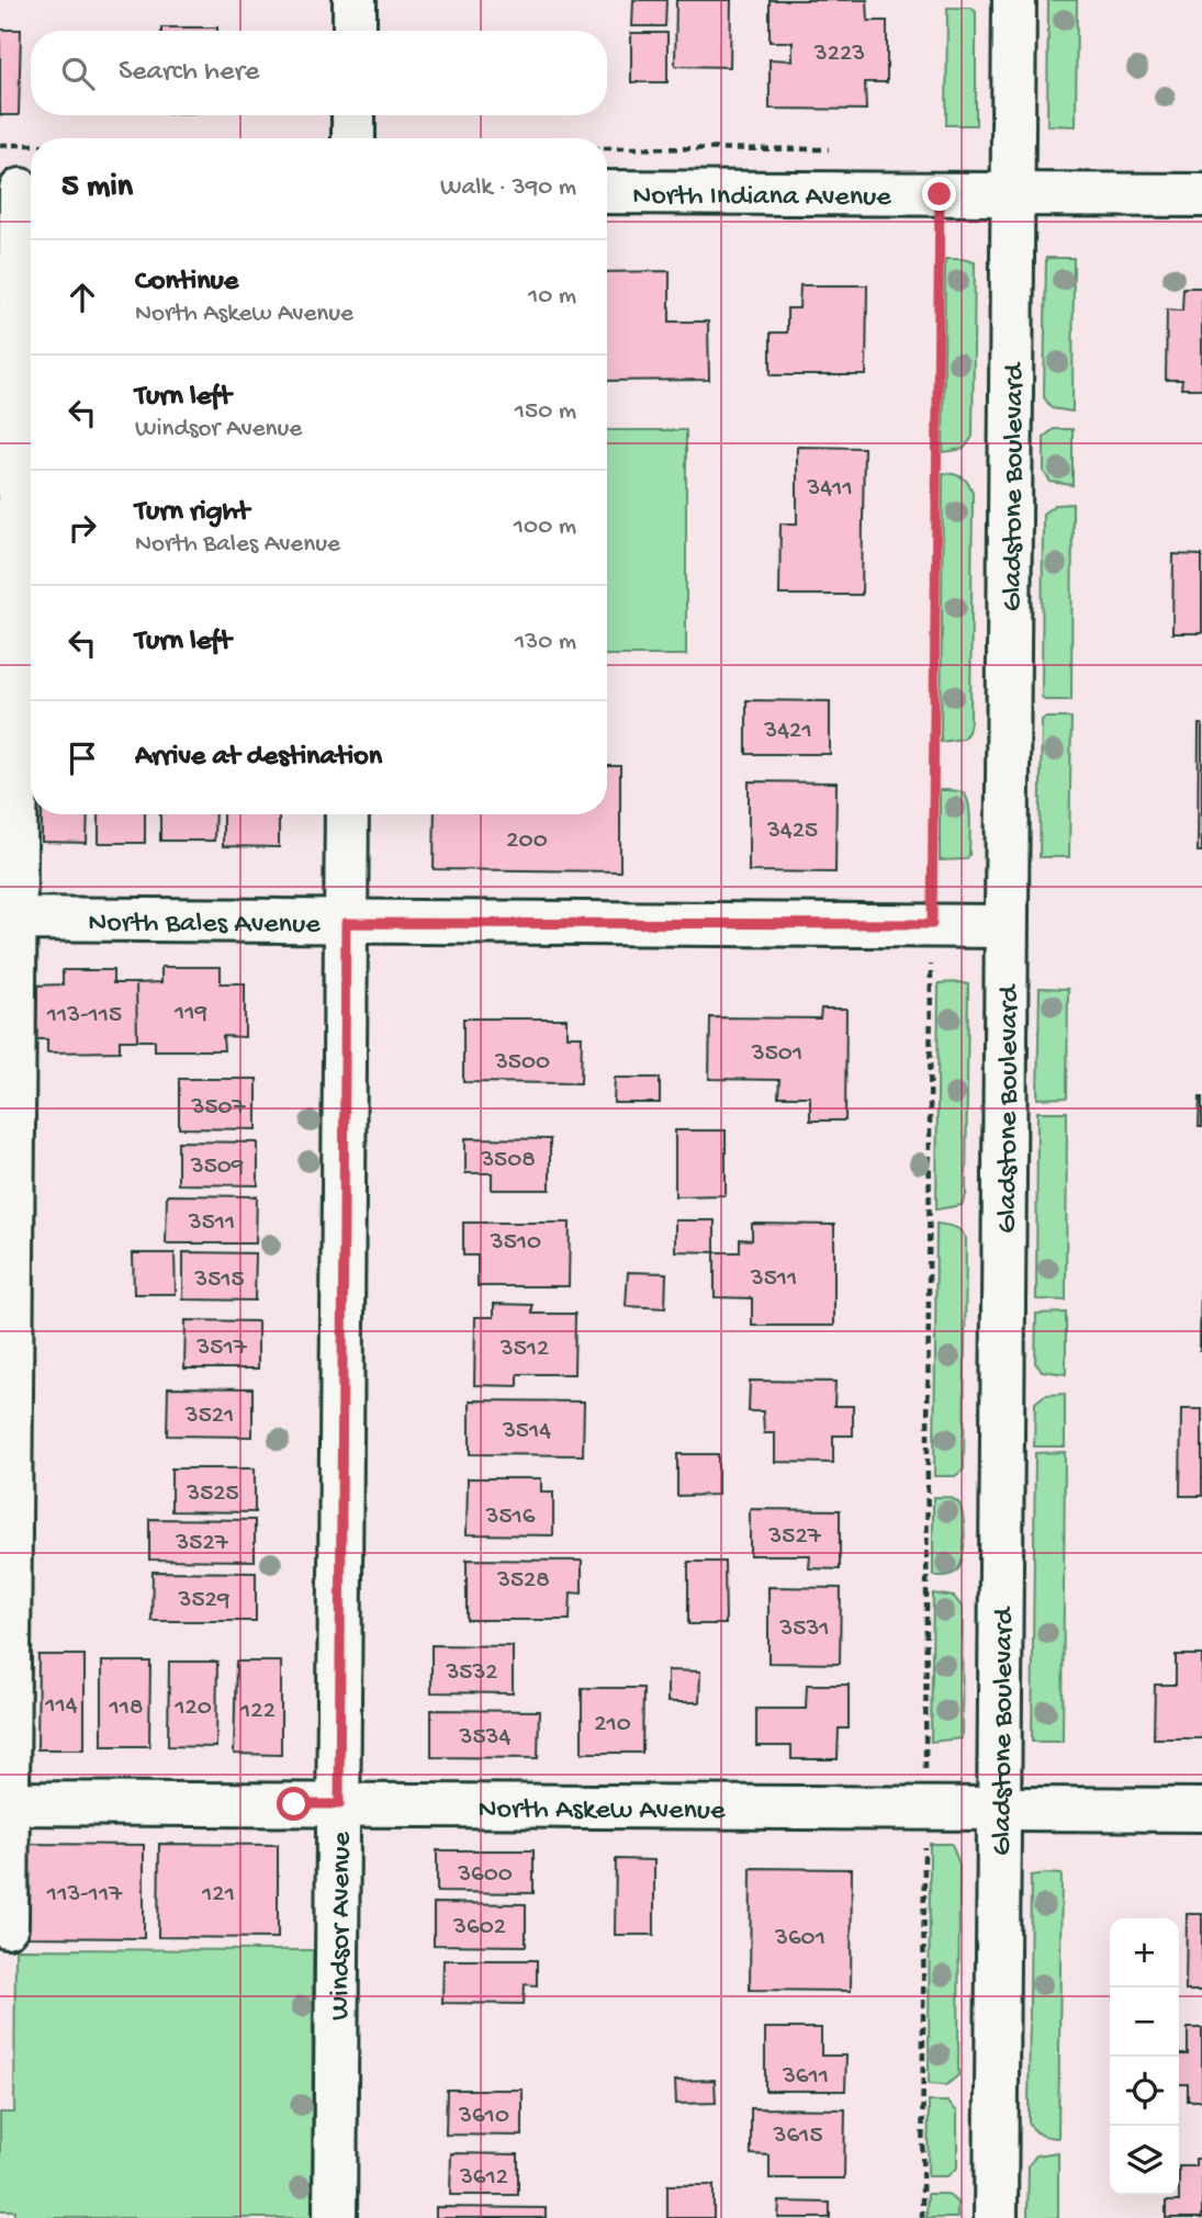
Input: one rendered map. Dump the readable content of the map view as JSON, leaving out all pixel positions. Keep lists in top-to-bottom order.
{
  "streets": {
    "street": [
      "North Indiana Avenue",
      "Gladstone Boulevard",
      "North Bales Avenue",
      "North Askew Avenue",
      "Windsor Avenue"
    ]
  },
  "crossings": [
    ["North Indiana Avenue", "Gladstone Boulevard"],
    ["Gladstone Boulevard", "North Bales Avenue"],
    ["Gladstone Boulevard", "North Askew Avenue"],
    ["North Bales Avenue", "Windsor Avenue"],
    ["North Askew Avenue", "Windsor Avenue"]
  ],
  "house_numbers": [
    "3223",
    "3411",
    "3421",
    "3425",
    "200",
    "119",
    "113-115",
    "3501",
    "3500",
    "3507",
    "3508",
    "3509",
    "3511",
    "3510",
    "3511",
    "3515",
    "3517",
    "3512",
    "3521",
    "3514",
    "3525",
    "3516",
    "3527",
    "3527",
    "3528",
    "3529",
    "3531",
    "3532",
    "114",
    "118",
    "120",
    "122",
    "210",
    "3534",
    "3600",
    "113-117",
    "121",
    "3602",
    "3601",
    "3611",
    "3610",
    "3615",
    "3612"
  ],
  "page": {
    "search": "Search here",
    "heading": ["5 min", "Walk · 390 m"],
    "list": [
      ["Continue", "North Askew Avenue", "10 m"],
      ["Turn left", "Windsor Avenue", "150 m"],
      ["Turn right", "North Bales Avenue", "100 m"],
      ["Turn left", "130 m"],
      "Arrive at destination"
    ],
    "map_buttons": ["+", "−"]
  }
}
